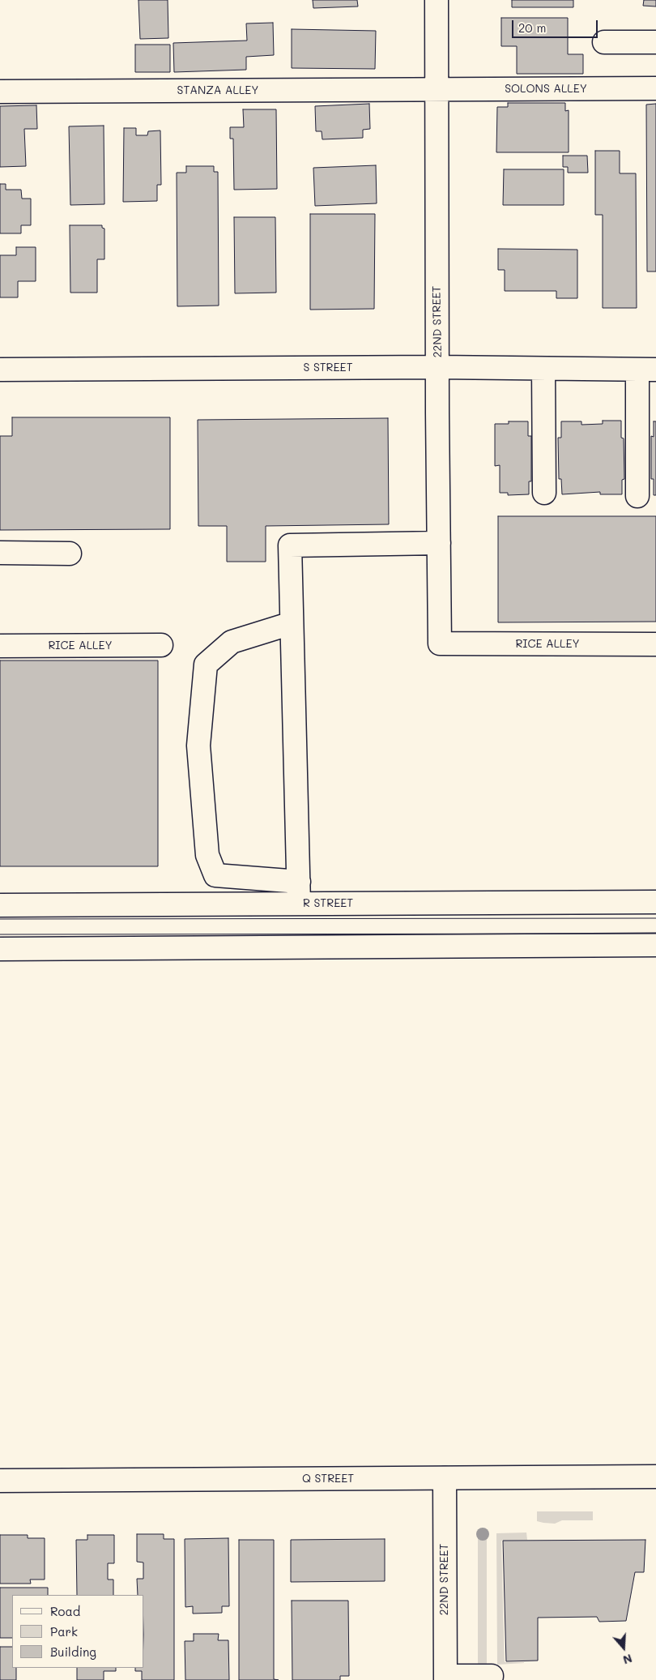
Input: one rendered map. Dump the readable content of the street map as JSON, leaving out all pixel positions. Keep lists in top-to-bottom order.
{
  "streets": {
    "street": [
      "SOLONS ALLEY",
      "STANZA ALLEY",
      "22ND STREET",
      "S STREET",
      "RICE ALLEY",
      "R STREET",
      "Q STREET"
    ]
  },
  "crossings": [
    ["SOLONS ALLEY", "STANZA ALLEY"],
    ["SOLONS ALLEY", "22ND STREET"],
    ["STANZA ALLEY", "22ND STREET"],
    ["22ND STREET", "S STREET"],
    ["22ND STREET", "RICE ALLEY"],
    ["22ND STREET", "Q STREET"]
  ],
  "legend": ["Road", "Park", "Building"],
  "scale_bar": "20 m",
  "north": "bottom"
}
